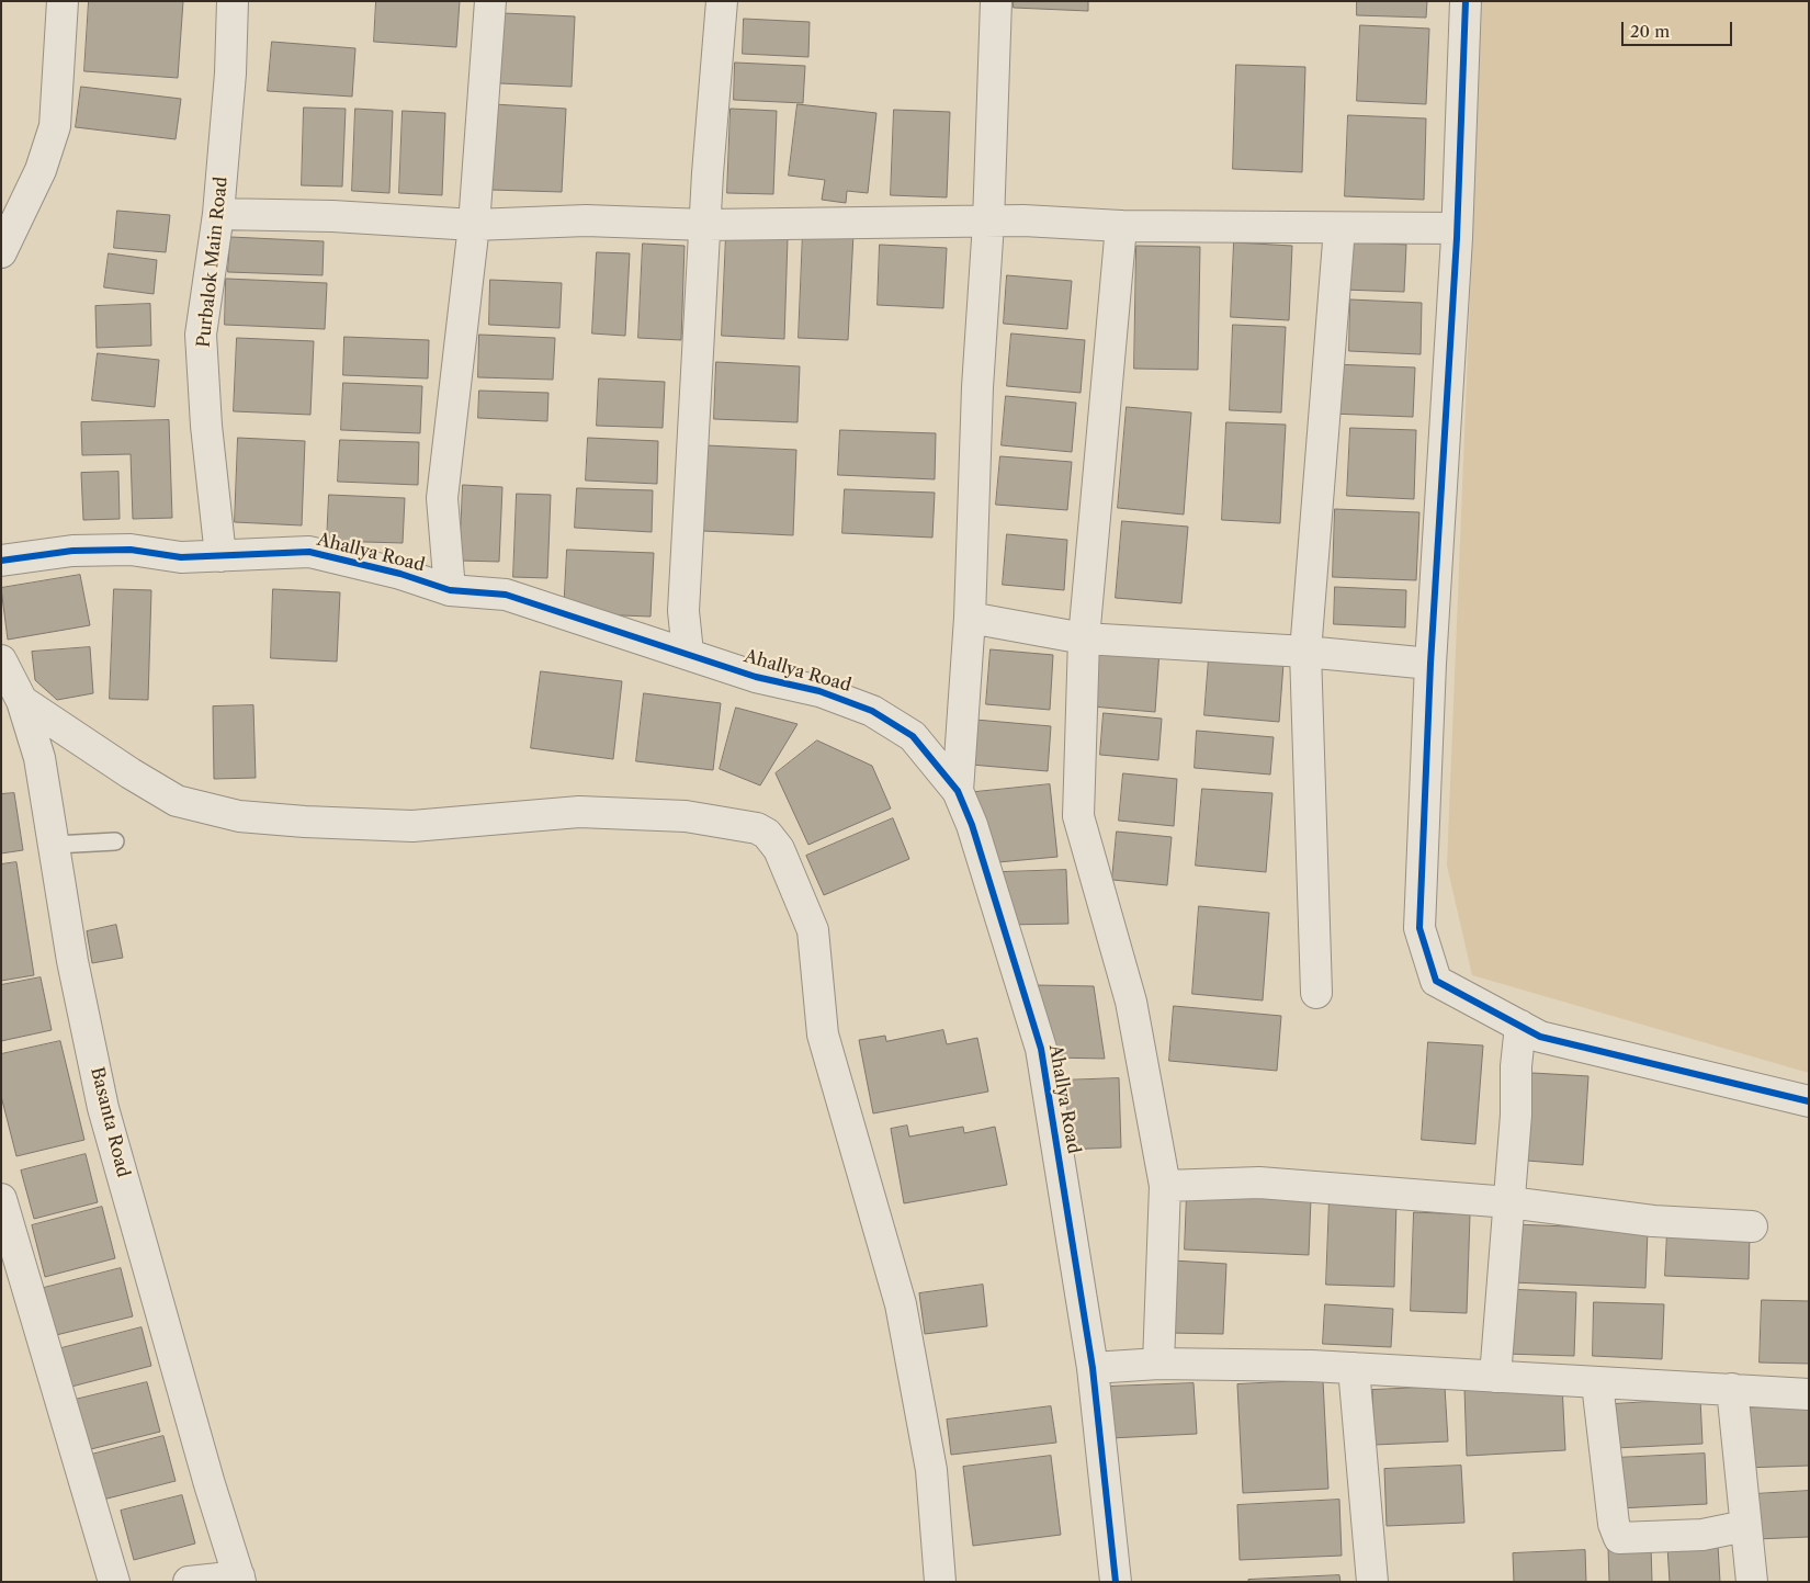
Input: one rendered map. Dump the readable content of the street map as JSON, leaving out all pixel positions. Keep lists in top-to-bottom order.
{
  "streets": {
    "street": ["Purbalok Main Road", "Ahallya Road", "Basanta Road"]
  },
  "crossings": [
    ["Purbalok Main Road", "Ahallya Road"]
  ],
  "scale_bar": "20 m"
}
